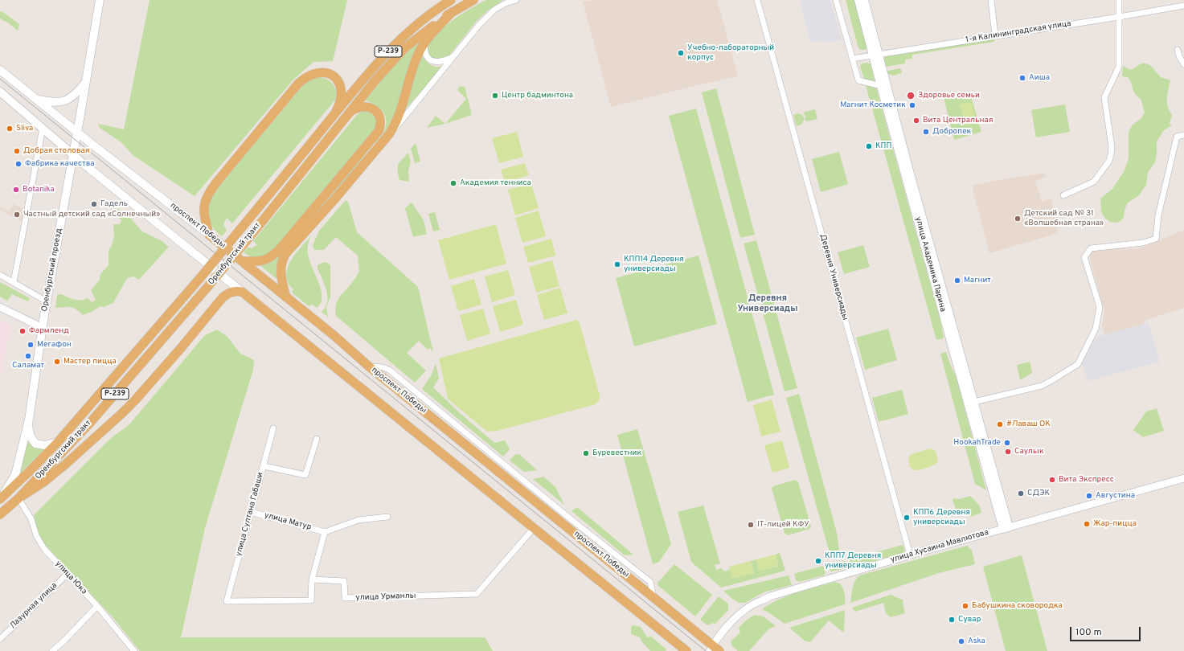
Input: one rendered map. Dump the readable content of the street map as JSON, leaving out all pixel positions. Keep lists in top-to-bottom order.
{
  "streets": {
    "main road": [
      "Р-239",
      "проспект Победы",
      "Оренбургский тракт",
      "улица Академика Парина",
      "Оренбургский проезд"
    ],
    "street": [
      "1-я Калининградская улица",
      "Деревня Универсиады",
      "улица Султана Габаши",
      "улица Матур",
      "улица Хусаина Мавлютова",
      "улица Юкэ",
      "улица Урманлы",
      "Лазурная улица"
    ]
  },
  "crossings": [
    ["1-я Калининградская улица", "улица Академика Парина"],
    ["проспект Победы", "Оренбургский проезд"],
    ["проспект Победы", "улица Хусаина Мавлютова"],
    ["Оренбургский тракт", "Оренбургский проезд"],
    ["Оренбургский тракт", "улица Юкэ"],
    ["улица Академика Парина", "улица Хусаина Мавлютова"],
    ["Деревня Универсиады", "улица Хусаина Мавлютова"],
    ["улица Султана Габаши", "улица Матур"],
    ["улица Султана Габаши", "улица Урманлы"],
    ["улица Юкэ", "Лазурная улица"]
  ],
  "districts": ["Деревня Универсиады"],
  "places": [
    "Учебно-лабораторный корпус",
    "Аиша",
    "Центр бадминтона",
    "Здоровье семьи",
    "Магнит Косметик",
    "Вита Центральная",
    "Sliva",
    "Добропек",
    "КПП",
    "Добрая столовая",
    "Фабрика качества",
    "Академия тенниса",
    "Botanika",
    "Гадель",
    "Частный детский сад «Солнечный»",
    "Детский сад № 31 «Волшебная страна»",
    "КПП14 Деревня универсиады",
    "Магнит",
    "Фармленд",
    "Мегафон",
    "Саламат",
    "Мастер пицца",
    "#Лаваш ОК",
    "HookahTrade",
    "Саулык",
    "Буревестник",
    "Вита Экспресс",
    "СДЭК",
    "Августина",
    "КПП6 Деревня универсиады",
    "Жар-пицца",
    "IT-лицей КФУ",
    "КПП7 Деревня универсиады",
    "Бабушкина сковородка",
    "Сувар",
    "Aska"
  ],
  "scale_bar": "100 m"
}
